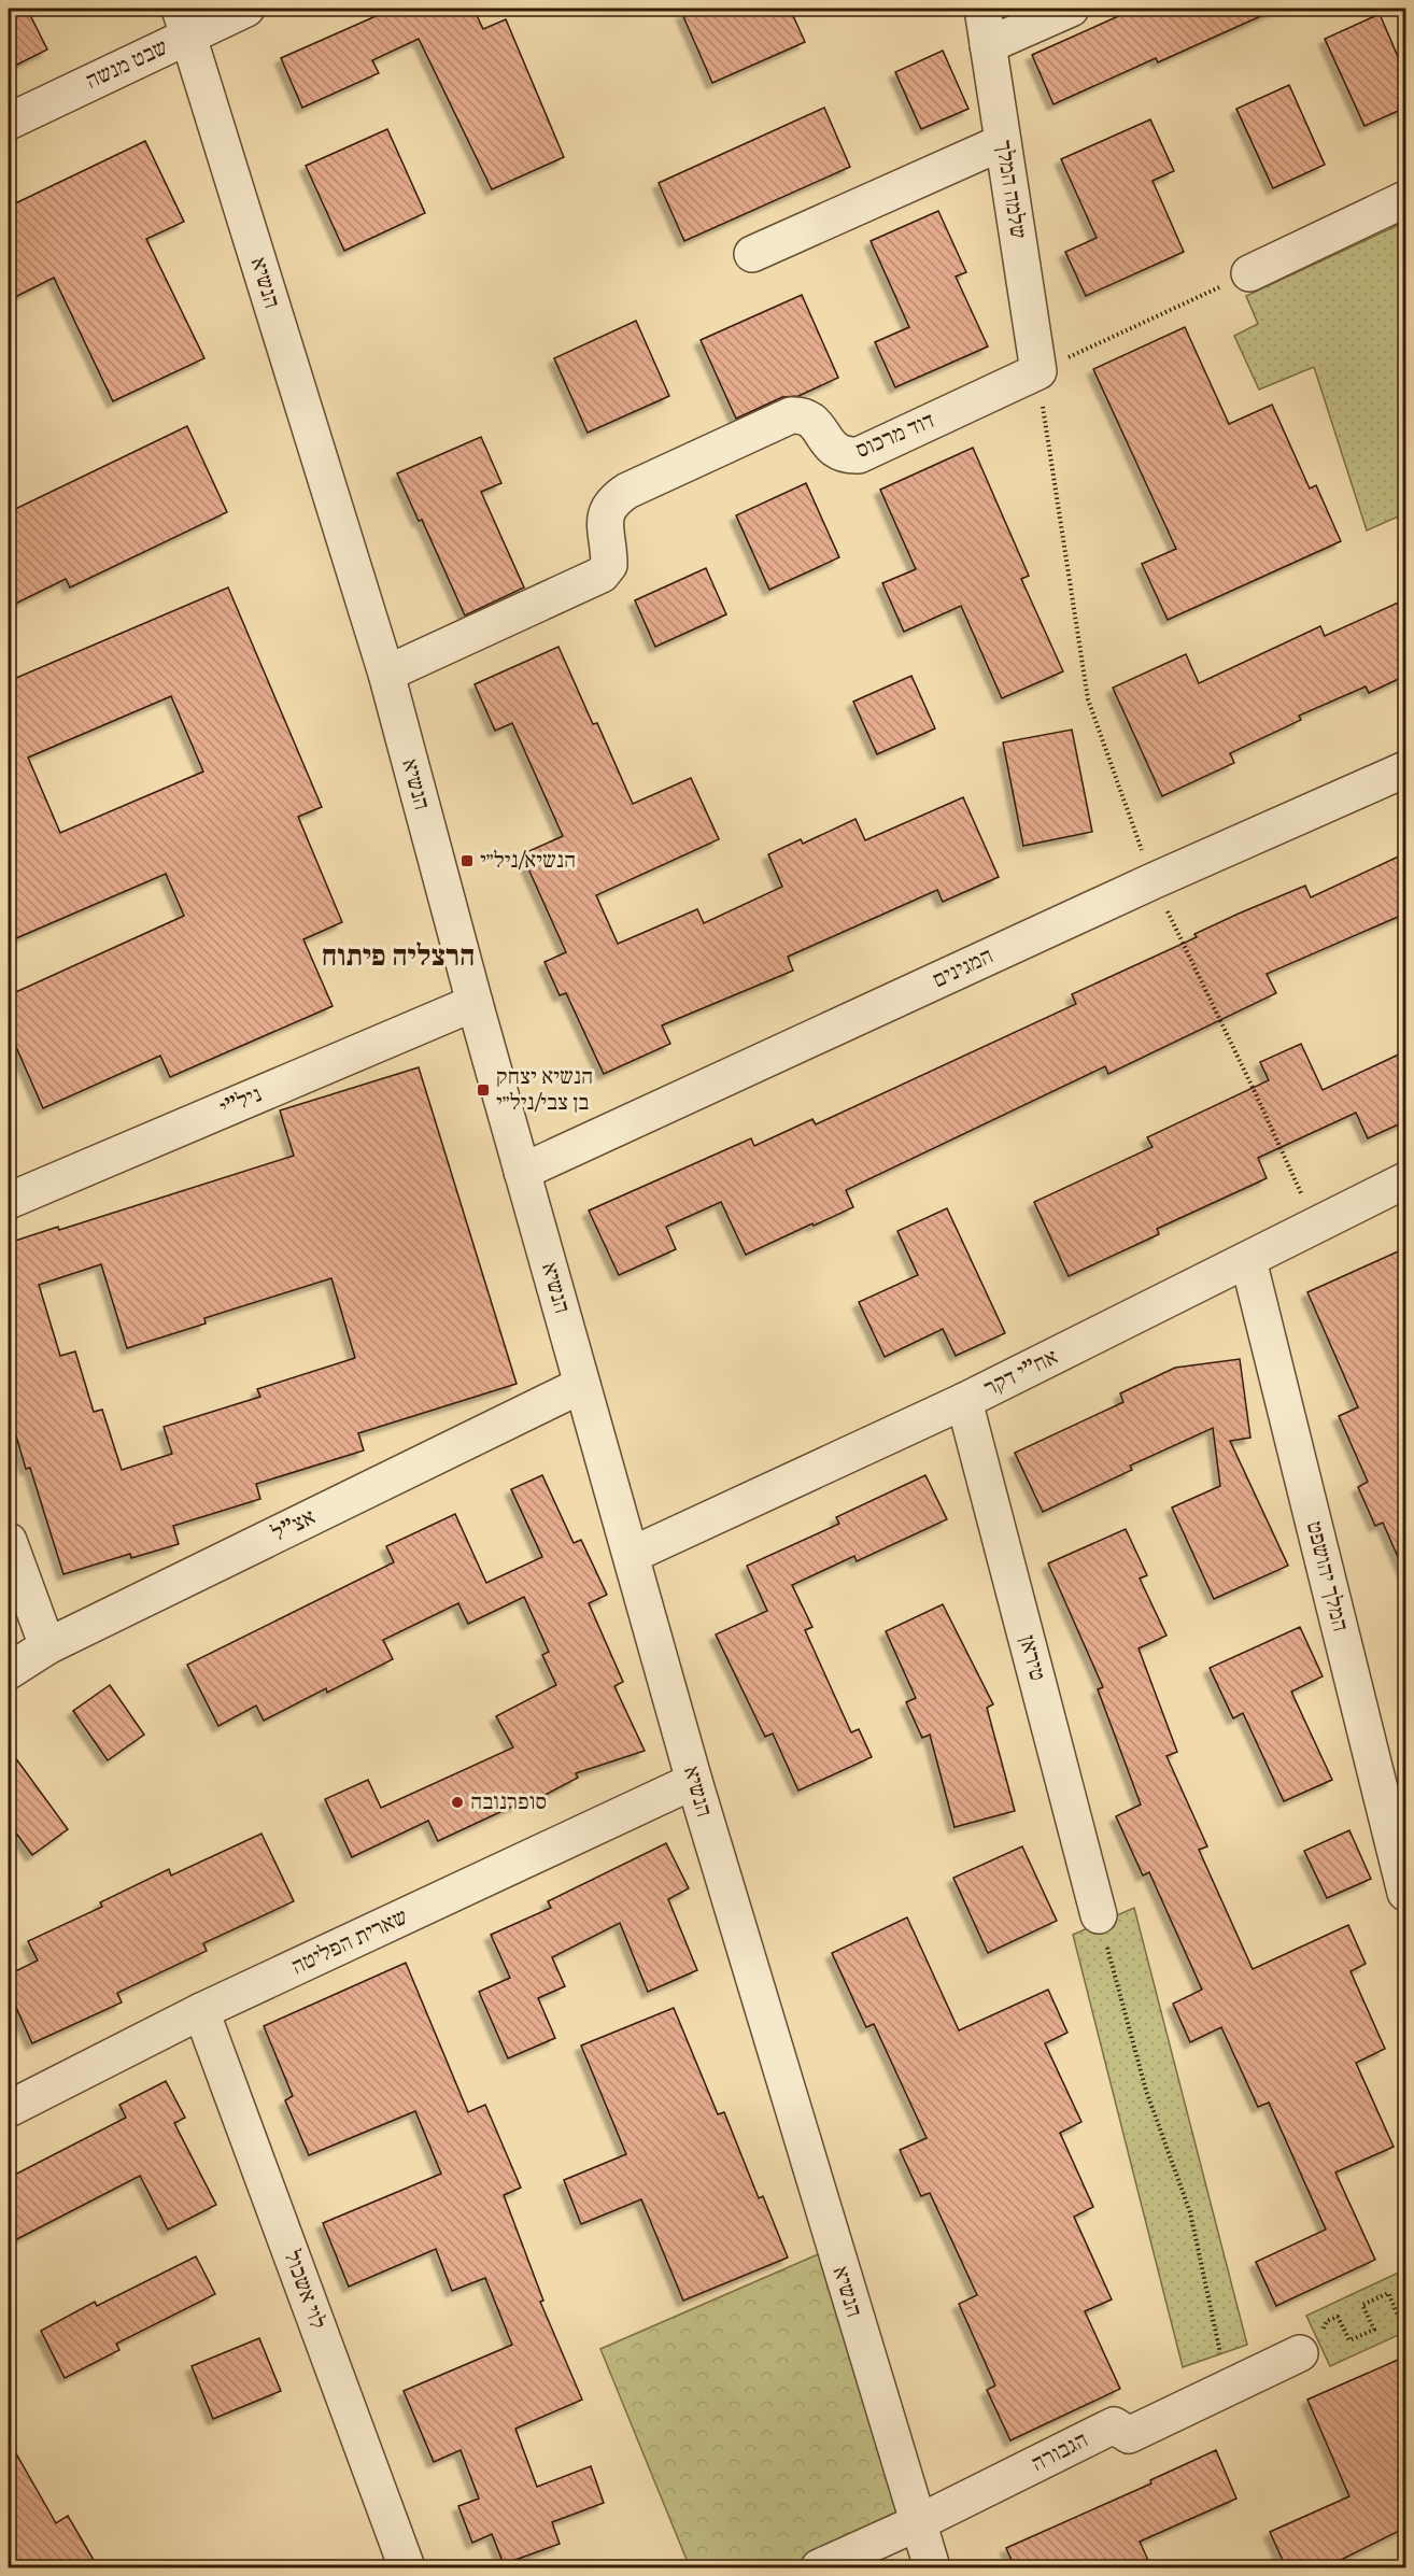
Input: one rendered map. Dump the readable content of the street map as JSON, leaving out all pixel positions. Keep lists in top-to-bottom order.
{
  "streets": {
    "street": [
      "שבט מנשה",
      "שלמה המלך",
      "הנשיא",
      "דוד מרכוס",
      "המגינים",
      "ניל\"י",
      "אח\"י דקר",
      "אצ\"ל",
      "המלך יהושפט",
      "טיראן",
      "שארית הפליטה",
      "לוי אשכול",
      "הגבורה"
    ]
  },
  "crossings": [
    ["שבט מנשה", "הנשיא"],
    ["שלמה המלך", "דוד מרכוס"],
    ["הנשיא", "דוד מרכוס"],
    ["הנשיא", "המגינים"],
    ["הנשיא", "ניל\"י"],
    ["הנשיא", "אח\"י דקר"],
    ["הנשיא", "אצ\"ל"],
    ["הנשיא", "שארית הפליטה"],
    ["הנשיא", "הגבורה"],
    ["אח\"י דקר", "המלך יהושפט"],
    ["אח\"י דקר", "טיראן"],
    ["שארית הפליטה", "לוי אשכול"]
  ],
  "districts": ["הרצליה פיתוח"],
  "places": {
    "transit": ["הנשיא/ניל״י", "הנשיא יצחק בן צבי/ניל״י"],
    "other": ["סופרנובה"]
  }
}
